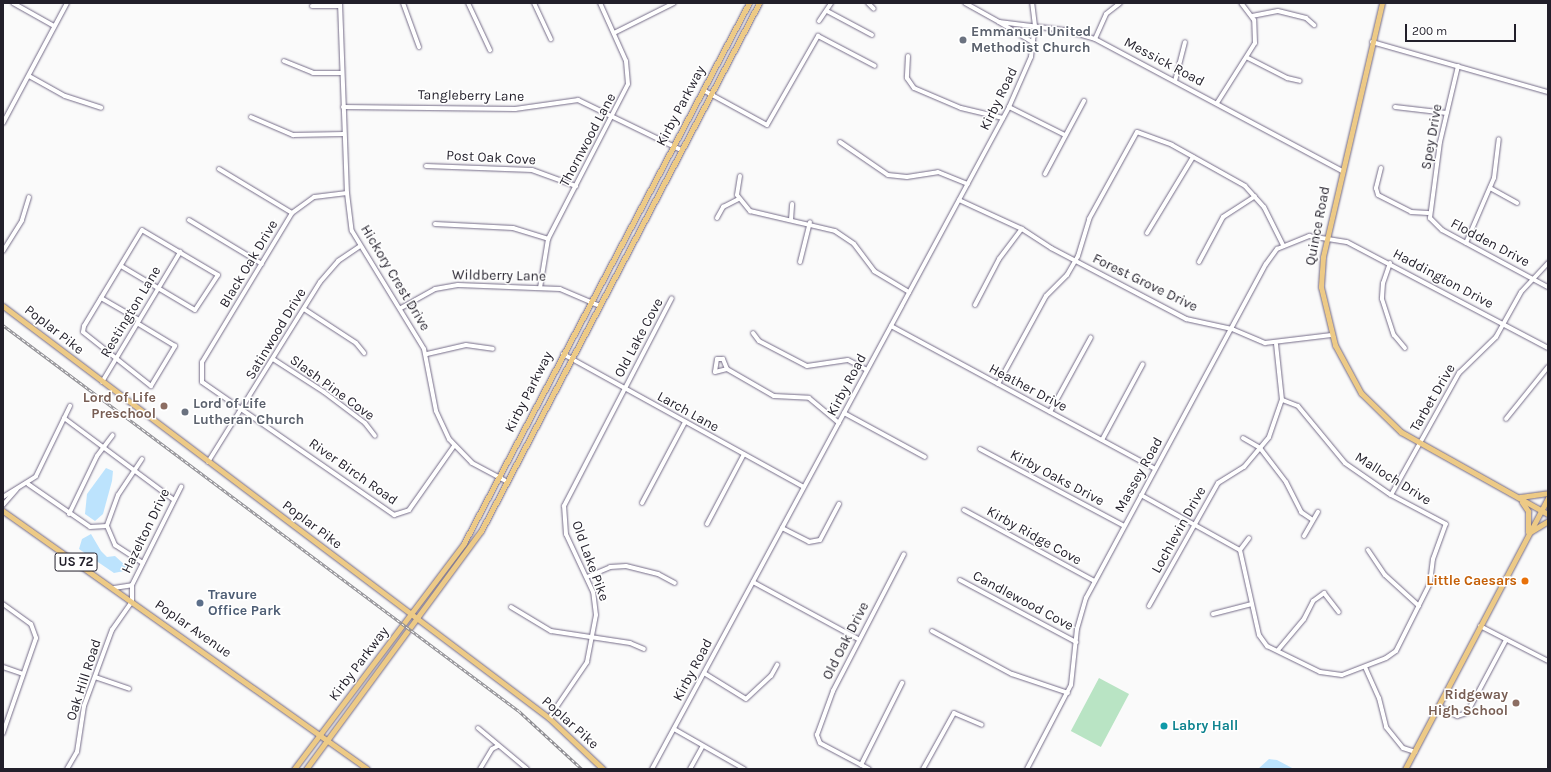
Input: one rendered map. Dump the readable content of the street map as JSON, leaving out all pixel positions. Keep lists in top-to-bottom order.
{
  "streets": {
    "main road": [
      "Kirby Parkway",
      "Quince Road",
      "Poplar Pike",
      "US 72",
      "Poplar Avenue"
    ],
    "street": [
      "Messick Road",
      "Tangleberry Lane",
      "Kirby Road",
      "Spey Drive",
      "Thornwood Lane",
      "Post Oak Cove",
      "Flodden Drive",
      "Black Oak Drive",
      "Wildberry Lane",
      "Hickory Crest Drive",
      "Haddington Drive",
      "Forest Grove Drive",
      "Restington Lane",
      "Satinwood Drive",
      "Old Lake Cove",
      "Slash Pine Cove",
      "Heather Drive",
      "Tarbet Drive",
      "Larch Lane",
      "River Birch Road",
      "Massey Road",
      "Kirby Oaks Drive",
      "Malloch Drive",
      "Lochlevin Drive",
      "Hazelton Drive",
      "Kirby Ridge Cove",
      "Old Lake Pike",
      "Candlewood Cove",
      "Old Oak Drive",
      "Oak Hill Road"
    ]
  },
  "crossings": [
    ["Messick Road", "Kirby Road"],
    ["Messick Road", "Quince Road"],
    ["Tangleberry Lane", "Kirby Parkway"],
    ["Tangleberry Lane", "Thornwood Lane"],
    ["Tangleberry Lane", "Hickory Crest Drive"],
    ["Kirby Road", "Forest Grove Drive"],
    ["Kirby Road", "Heather Drive"],
    ["Kirby Road", "Larch Lane"],
    ["Kirby Parkway", "Wildberry Lane"],
    ["Kirby Parkway", "Hickory Crest Drive"],
    ["Kirby Parkway", "Poplar Pike"],
    ["Kirby Parkway", "Larch Lane"],
    ["Kirby Parkway", "Poplar Avenue"],
    ["Spey Drive", "Flodden Drive"],
    ["Thornwood Lane", "Post Oak Cove"],
    ["Thornwood Lane", "Wildberry Lane"],
    ["Quince Road", "Haddington Drive"],
    ["Quince Road", "Forest Grove Drive"],
    ["Quince Road", "Tarbet Drive"],
    ["Quince Road", "Massey Road"],
    ["Flodden Drive", "Tarbet Drive"],
    ["Black Oak Drive", "Hickory Crest Drive"],
    ["Black Oak Drive", "River Birch Road"],
    ["Wildberry Lane", "Hickory Crest Drive"],
    ["Hickory Crest Drive", "Satinwood Drive"],
    ["Hickory Crest Drive", "River Birch Road"],
    ["Haddington Drive", "Tarbet Drive"],
    ["Haddington Drive", "Massey Road"],
    ["Forest Grove Drive", "Massey Road"],
    ["Forest Grove Drive", "Lochlevin Drive"],
    ["Restington Lane", "Poplar Pike"],
    ["Poplar Pike", "Satinwood Drive"],
    ["Poplar Pike", "Old Lake Pike"],
    ["Satinwood Drive", "Slash Pine Cove"],
    ["Satinwood Drive", "River Birch Road"],
    ["Old Lake Cove", "Larch Lane"],
    ["Old Lake Cove", "Old Lake Pike"],
    ["Heather Drive", "Massey Road"],
    ["Tarbet Drive", "Malloch Drive"],
    ["Larch Lane", "Old Lake Pike"],
    ["Massey Road", "Kirby Oaks Drive"],
    ["Massey Road", "Kirby Ridge Cove"],
    ["Massey Road", "Candlewood Cove"],
    ["Malloch Drive", "Lochlevin Drive"],
    ["Hazelton Drive", "Poplar Avenue"],
    ["Hazelton Drive", "Oak Hill Road"],
    ["Poplar Avenue", "Oak Hill Road"]
  ],
  "places": [
    "Emmanuel United Methodist Church",
    "Lord of Life Preschool",
    "Lord of Life Lutheran Church",
    "Little Caesars",
    "Travure Office Park",
    "Ridgeway High School",
    "Labry Hall"
  ],
  "scale_bar": "200 m"
}
